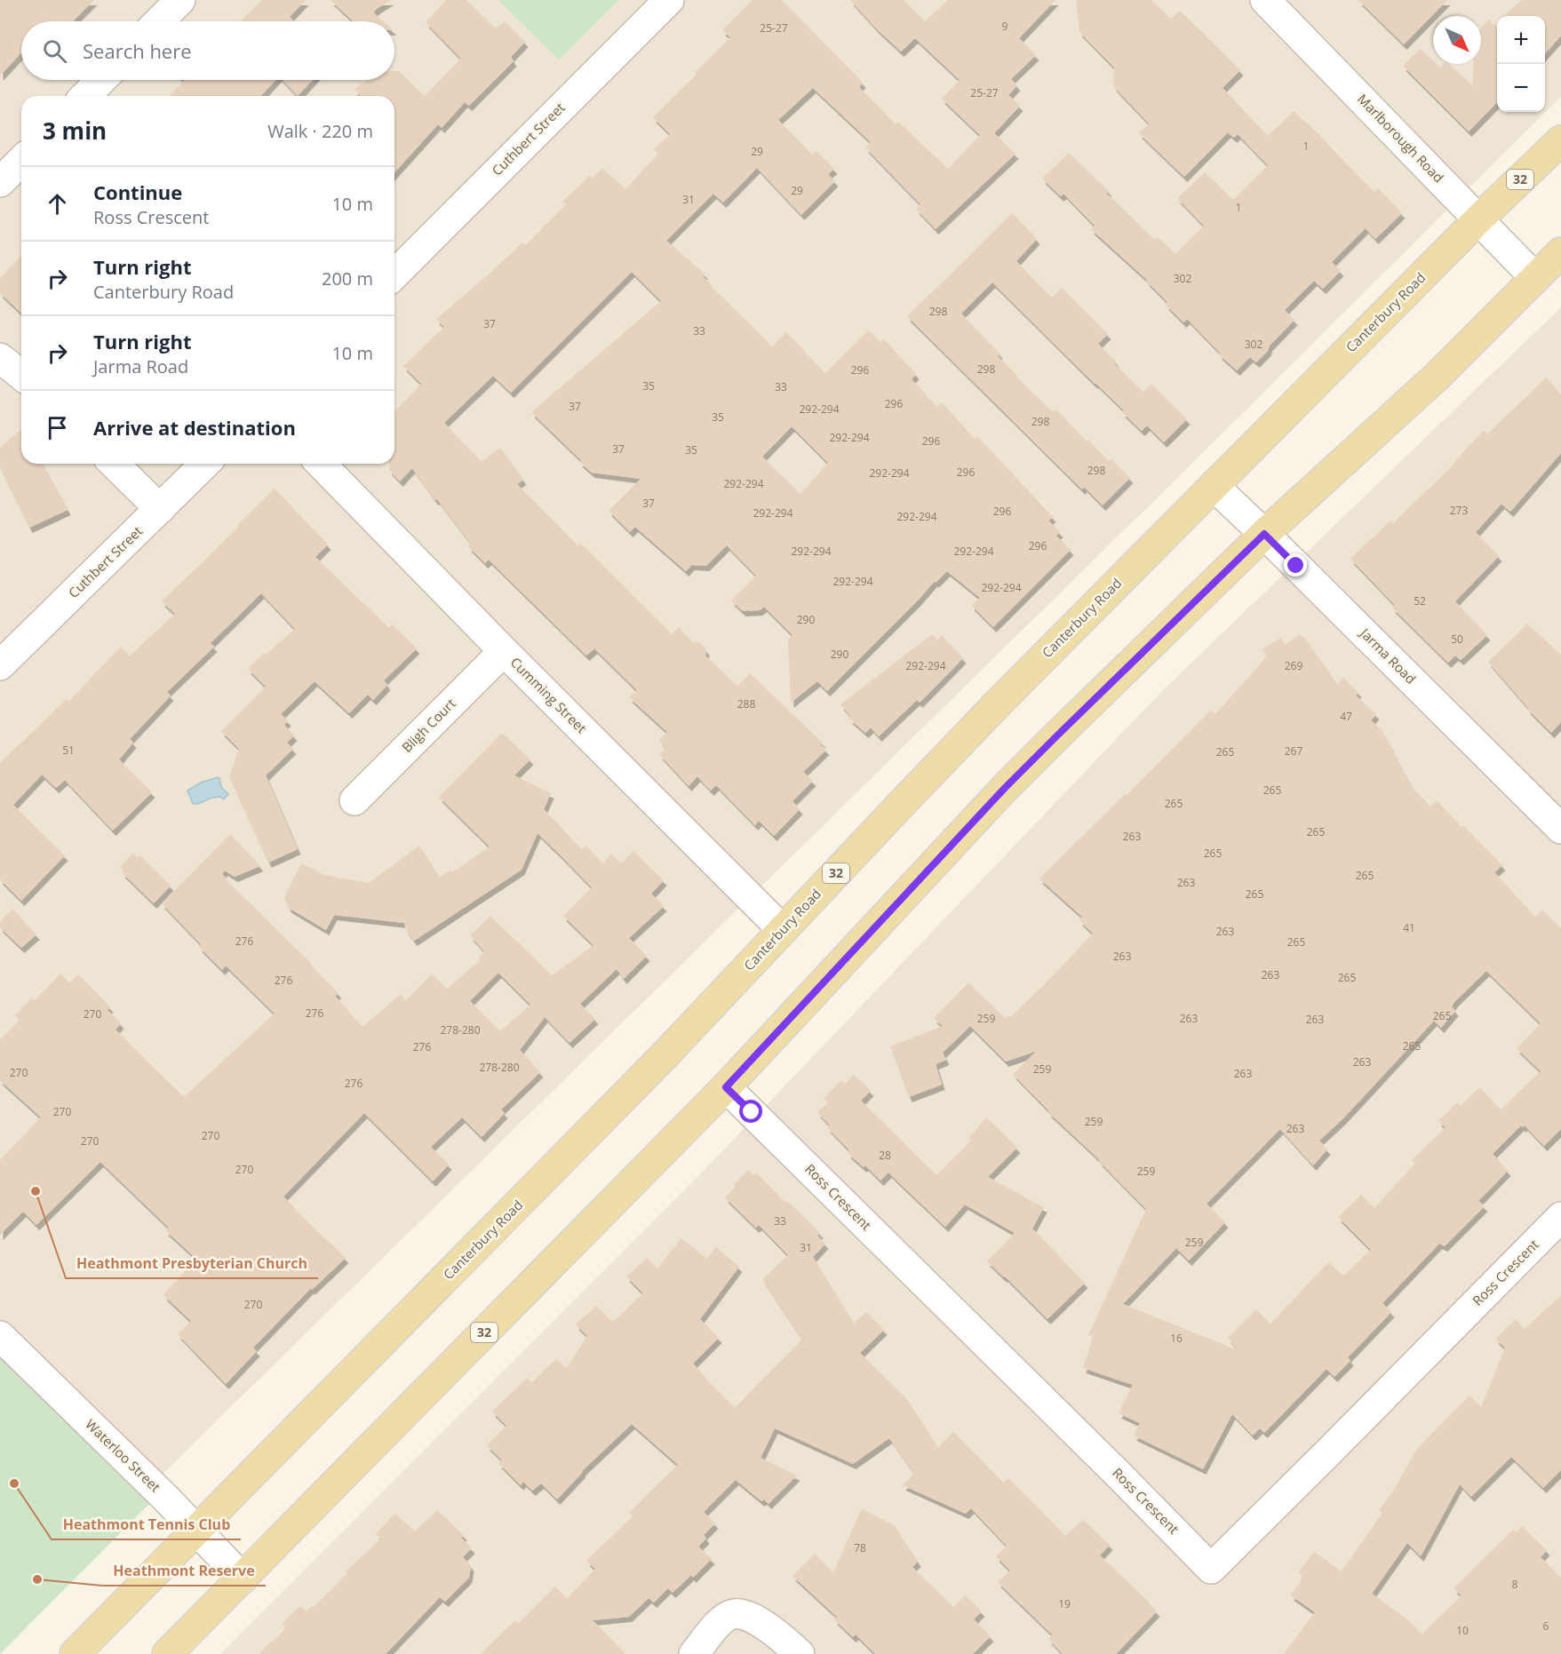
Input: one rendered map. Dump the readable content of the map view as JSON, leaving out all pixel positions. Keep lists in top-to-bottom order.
{
  "streets": {
    "main road": ["32", "Canterbury Road"],
    "street": [
      "Marlborough Road",
      "Cuthbert Street",
      "Jarma Road",
      "Cumming Street",
      "Bligh Court",
      "Ross Crescent",
      "Waterloo Street"
    ]
  },
  "crossings": [
    ["Marlborough Road", "32"],
    ["Marlborough Road", "Canterbury Road"],
    ["32", "Jarma Road"],
    ["32", "Ross Crescent"],
    ["32", "Waterloo Street"],
    ["Canterbury Road", "Jarma Road"],
    ["Canterbury Road", "Cumming Street"],
    ["Canterbury Road", "Waterloo Street"],
    ["Cumming Street", "Bligh Court"]
  ],
  "places": ["Heathmont Presbyterian Church", "Heathmont Tennis Club", "Heathmont Reserve"],
  "house_numbers": [
    "9",
    "25-27",
    "25-27",
    "1",
    "29",
    "29",
    "31",
    "1",
    "302",
    "298",
    "37",
    "33",
    "302",
    "298",
    "296",
    "35",
    "33",
    "296",
    "37",
    "292-294",
    "35",
    "298",
    "292-294",
    "296",
    "37",
    "35",
    "298",
    "296",
    "292-294",
    "292-294",
    "37",
    "273",
    "296",
    "292-294",
    "292-294",
    "296",
    "292-294",
    "292-294",
    "292-294",
    "292-294",
    "52",
    "290",
    "50",
    "290",
    "292-294",
    "269",
    "288",
    "47",
    "51",
    "267",
    "265",
    "265",
    "265",
    "265",
    "263",
    "265",
    "265",
    "263",
    "265",
    "41",
    "263",
    "276",
    "265",
    "263",
    "263",
    "265",
    "276",
    "276",
    "270",
    "265",
    "259",
    "263",
    "263",
    "278-280",
    "265",
    "276",
    "263",
    "278-280",
    "259",
    "270",
    "263",
    "276",
    "270",
    "259",
    "263",
    "270",
    "270",
    "28",
    "270",
    "259",
    "33",
    "259",
    "31",
    "270",
    "16",
    "78",
    "8",
    "19",
    "6",
    "10"
  ],
  "north": "bottom right",
  "page": {
    "map_buttons": ["+", "−"],
    "search": "Search here",
    "heading": ["3 min", "Walk · 220 m"],
    "list": [
      ["Continue", "Ross Crescent", "10 m"],
      ["Turn right", "Canterbury Road", "200 m"],
      ["Turn right", "Jarma Road", "10 m"],
      "Arrive at destination"
    ]
  }
}
